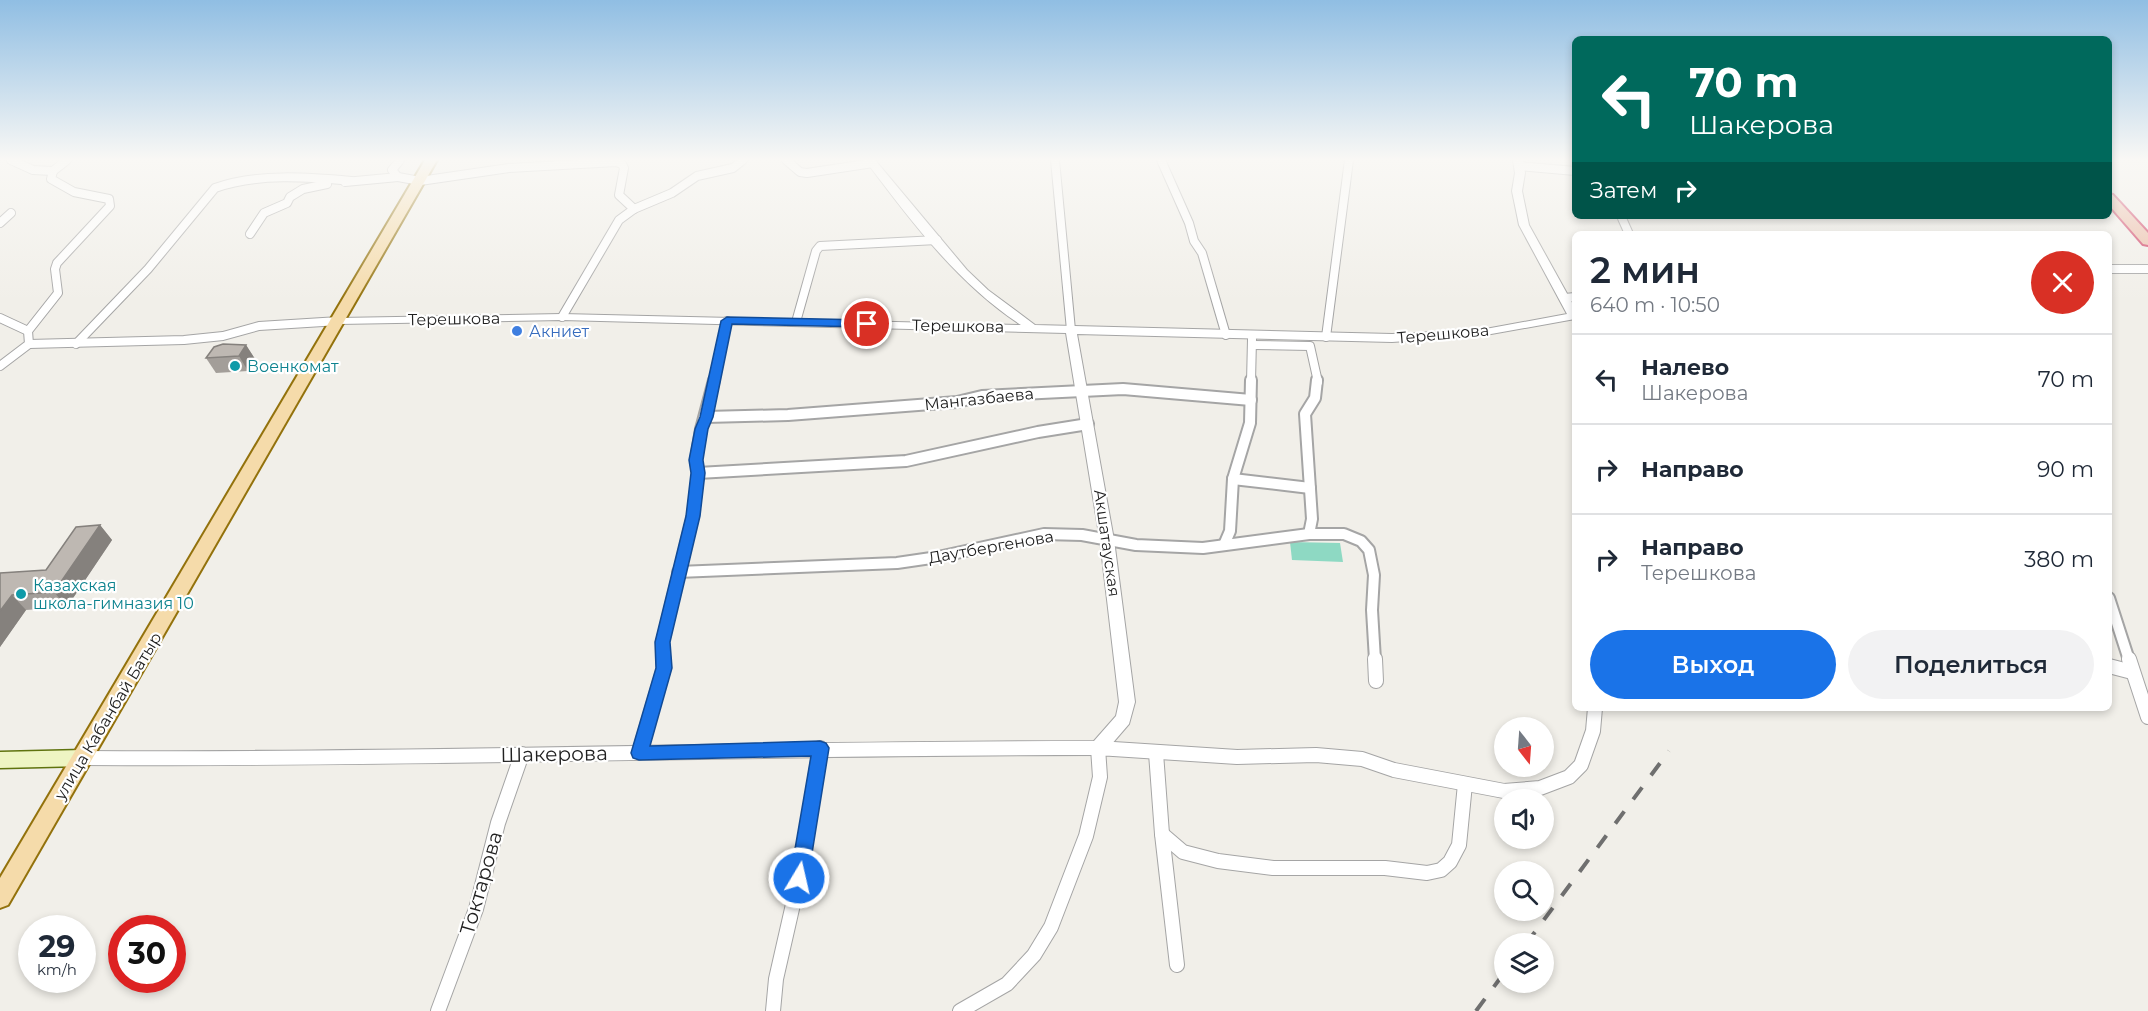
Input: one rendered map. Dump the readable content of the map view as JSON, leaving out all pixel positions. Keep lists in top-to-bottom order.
{
  "streets": {
    "main road": ["улица Кабанбай Батыр"],
    "street": [
      "Терешкова",
      "Мангазбаева",
      "Акшатауская",
      "Даутбергенова",
      "Шакерова",
      "Токтарова"
    ]
  },
  "crossings": [
    ["Терешкова", "Акшатауская"],
    ["Терешкова", "улица Кабанбай Батыр"],
    ["Мангазбаева", "Акшатауская"],
    ["Акшатауская", "Даутбергенова"],
    ["Акшатауская", "Шакерова"],
    ["улица Кабанбай Батыр", "Шакерова"],
    ["Шакерова", "Токтарова"]
  ],
  "places": ["Акниет", "Военкомат", "Казахская школа-гимназия 10"],
  "north": "bottom",
  "page": {
    "turn": ["70 m", "Шакерова"],
    "then": "Затем",
    "heading": ["2 мин", "640 m · 10:50"],
    "list": [
      {
        "name": "Налево",
        "note": "Шакерова",
        "value": "70 m"
      },
      {
        "name": "Направо",
        "value": "90 m"
      },
      {
        "name": "Направо",
        "note": "Терешкова",
        "value": "380 m"
      }
    ],
    "buttons": ["Выход", "Поделиться"],
    "speed": "29 km/h",
    "limit": "30"
  }
}
